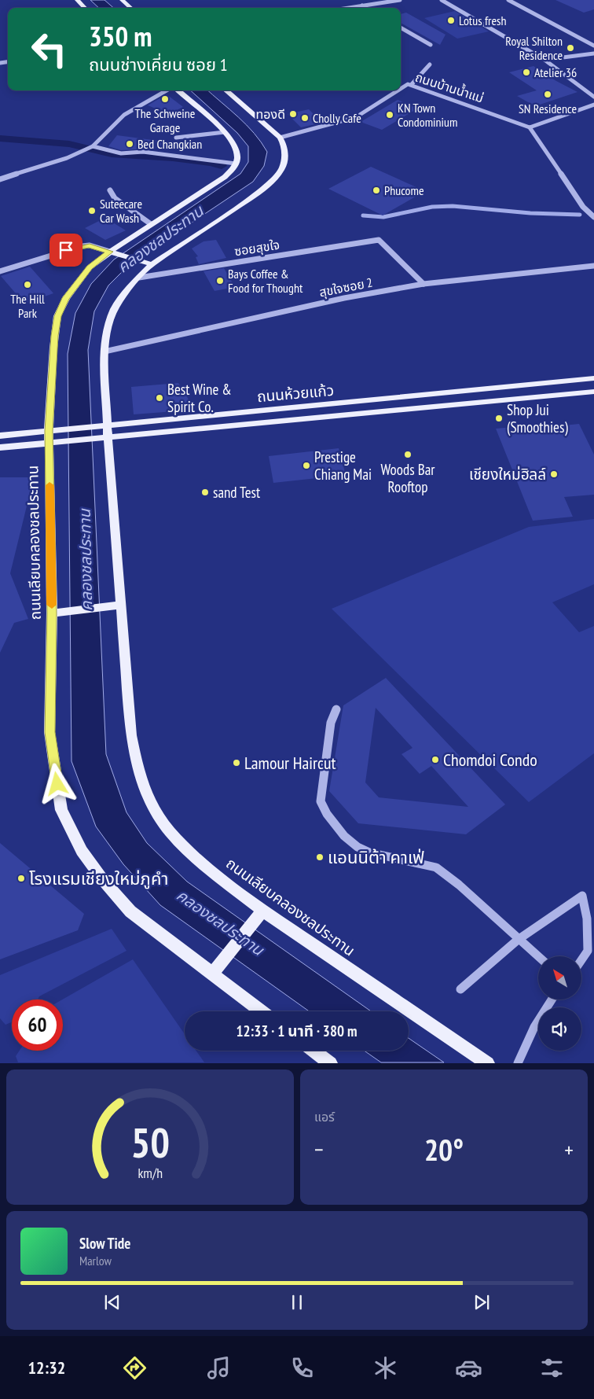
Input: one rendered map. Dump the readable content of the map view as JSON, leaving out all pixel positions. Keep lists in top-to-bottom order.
{
  "streets": {
    "main road": ["ถนนห้วยแก้ว", "ถนนเลียบคลองชลประทาน"],
    "street": ["ถนนบ้านน้ำแม่", "ซอยสุขใจ", "สุขใจซอย 2"]
  },
  "crossings": [
    ["ถนนบ้านน้ำแม่", "ถนนเลียบคลองชลประทาน"],
    ["ซอยสุขใจ", "สุขใจซอย 2"],
    ["ซอยสุขใจ", "ถนนเลียบคลองชลประทาน"],
    ["สุขใจซอย 2", "ถนนเลียบคลองชลประทาน"],
    ["ถนนห้วยแก้ว", "ถนนเลียบคลองชลประทาน"]
  ],
  "water": ["คลองชลประทาน"],
  "places": [
    "Lotus fresh",
    "Royal Shilton Residence",
    "Atelier 36",
    "SN Residence",
    "The Schweine Garage",
    "ทองดี",
    "KN Town Condominium",
    "Cholly Cafe",
    "Bed Changkian",
    "Phucome",
    "Suteecare Car Wash",
    "Bays Coffee & Food for Thought",
    "The Hill Park",
    "Best Wine & Spirit Co.",
    "Shop Jui (Smoothies)",
    "Woods Bar Rooftop",
    "Prestige Chiang Mai",
    "เชียงใหม่ฮิลล์",
    "sand Test",
    "Chomdoi Condo",
    "Lamour Haircut",
    "แอนนิต้า คาเฟ่",
    "โรงแรมเชียงใหม่ภูคำ"
  ],
  "north": "top left",
  "page": {
    "turn": ["350 m", "ถนนช่างเคี่ยน ซอย 1"],
    "limit": "60",
    "trip": "12:33 · 1 นาที · 380 m",
    "tile": "แอร์",
    "heat": ["−", "20°", "+"],
    "song": ["Slow Tide", "Marlow"],
    "tabs": "12:32",
    "gauge": ["50", "km/h"]
  }
}
